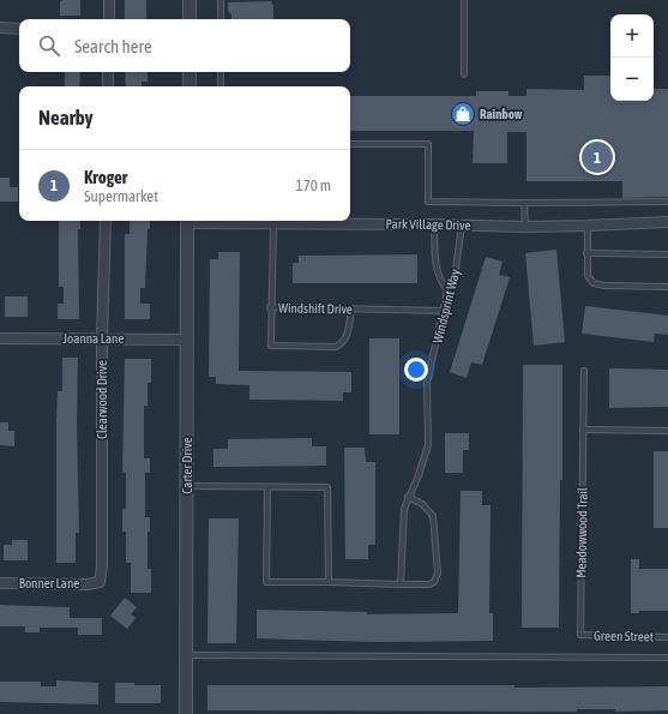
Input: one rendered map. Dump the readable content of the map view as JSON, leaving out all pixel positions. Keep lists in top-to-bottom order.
{
  "streets": {
    "street": [
      "Park Village Drive",
      "Joanna Lane",
      "Clearwood Drive",
      "Carter Drive",
      "Bonner Lane"
    ],
    "lane": [
      "Windsprint Way",
      "Windshift Drive",
      "Meadowwood Trail",
      "Green Street"
    ]
  },
  "crossings": [
    ["Park Village Drive", "Windsprint Way"],
    ["Park Village Drive", "Windshift Drive"],
    ["Park Village Drive", "Carter Drive"],
    ["Windsprint Way", "Windshift Drive"],
    ["Joanna Lane", "Clearwood Drive"],
    ["Joanna Lane", "Carter Drive"],
    ["Clearwood Drive", "Bonner Lane"],
    ["Meadowwood Trail", "Green Street"]
  ],
  "places": {
    "shop": ["Rainbow"]
  },
  "page": {
    "map_buttons": ["+", "−"],
    "search": "Search here",
    "heading": "Nearby",
    "pins": "1",
    "list": [
      {
        "mark": "1",
        "name": "Kroger",
        "note": "Supermarket",
        "value": "170 m"
      }
    ]
  }
}
